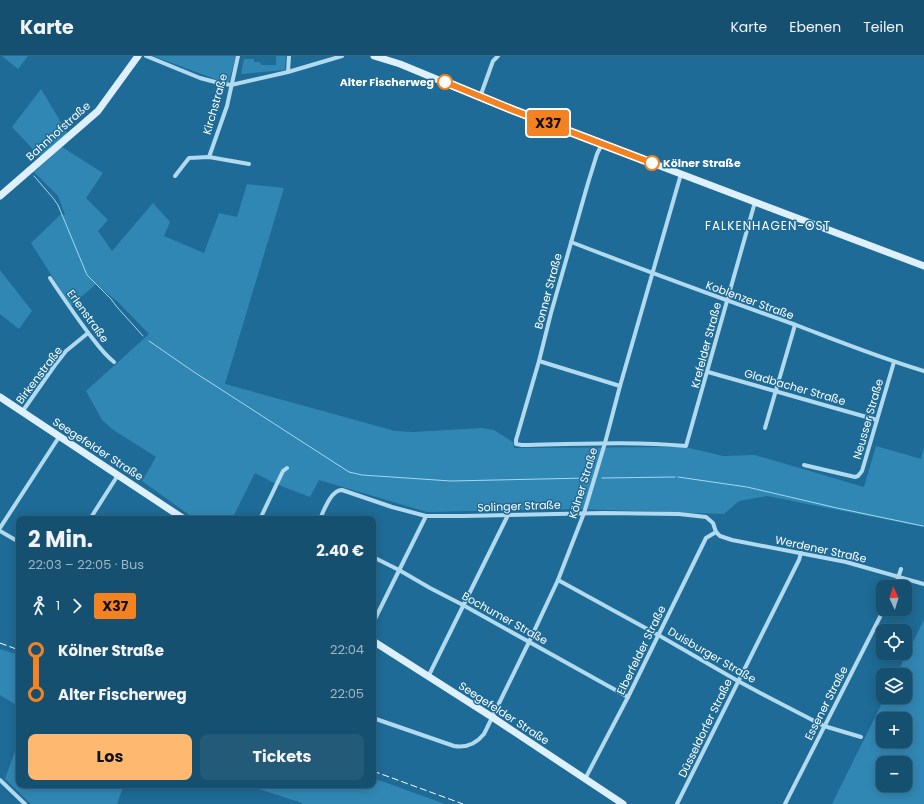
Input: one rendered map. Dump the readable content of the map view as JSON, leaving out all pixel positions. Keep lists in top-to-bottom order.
{
  "streets": {
    "street": [
      "Kirchstraße",
      "Bahnhofstraße",
      "Bonner Straße",
      "Koblenzer Straße",
      "Erlenstraße",
      "Krefelder Straße",
      "Birkenstraße",
      "Gladbacher Straße",
      "Neusser Straße",
      "Seegefelder Straße",
      "Kölner Straße",
      "Solinger Straße",
      "Werdener Straße",
      "Bochumer Straße",
      "Elberfelder Straße",
      "Duisburger Straße",
      "Essener Straße",
      "Düsseldorfer Straße"
    ]
  },
  "crossings": [
    ["Bonner Straße", "Koblenzer Straße"],
    ["Bonner Straße", "Krefelder Straße"],
    ["Bonner Straße", "Kölner Straße"],
    ["Koblenzer Straße", "Krefelder Straße"],
    ["Koblenzer Straße", "Neusser Straße"],
    ["Koblenzer Straße", "Kölner Straße"],
    ["Erlenstraße", "Birkenstraße"],
    ["Krefelder Straße", "Gladbacher Straße"],
    ["Krefelder Straße", "Kölner Straße"],
    ["Birkenstraße", "Seegefelder Straße"],
    ["Gladbacher Straße", "Neusser Straße"],
    ["Seegefelder Straße", "Kölner Straße"],
    ["Seegefelder Straße", "Elberfelder Straße"],
    ["Kölner Straße", "Solinger Straße"],
    ["Kölner Straße", "Bochumer Straße"],
    ["Kölner Straße", "Duisburger Straße"],
    ["Solinger Straße", "Werdener Straße"],
    ["Solinger Straße", "Elberfelder Straße"],
    ["Werdener Straße", "Elberfelder Straße"],
    ["Werdener Straße", "Düsseldorfer Straße"],
    ["Bochumer Straße", "Elberfelder Straße"],
    ["Elberfelder Straße", "Duisburger Straße"],
    ["Duisburger Straße", "Essener Straße"],
    ["Duisburger Straße", "Düsseldorfer Straße"]
  ],
  "districts": ["FALKENHAGEN-OST"],
  "places": ["Alter Fischerweg", "Kölner Straße"],
  "lines": ["bus line X37"],
  "north": "top",
  "page": {
    "header": "Karte",
    "nav": ["Karte", "Ebenen", "Teilen"],
    "on_map": "X37",
    "heading": ["2 Min.", "22:03 – 22:05 · Bus", "2.40 €"],
    "map_buttons": ["+", "−"],
    "legs": ["1", "X37"],
    "list": [
      {
        "name": "Kölner Straße",
        "value": "22:04"
      },
      {
        "name": "Alter Fischerweg",
        "value": "22:05"
      }
    ],
    "buttons": ["Los", "Tickets"]
  }
}
